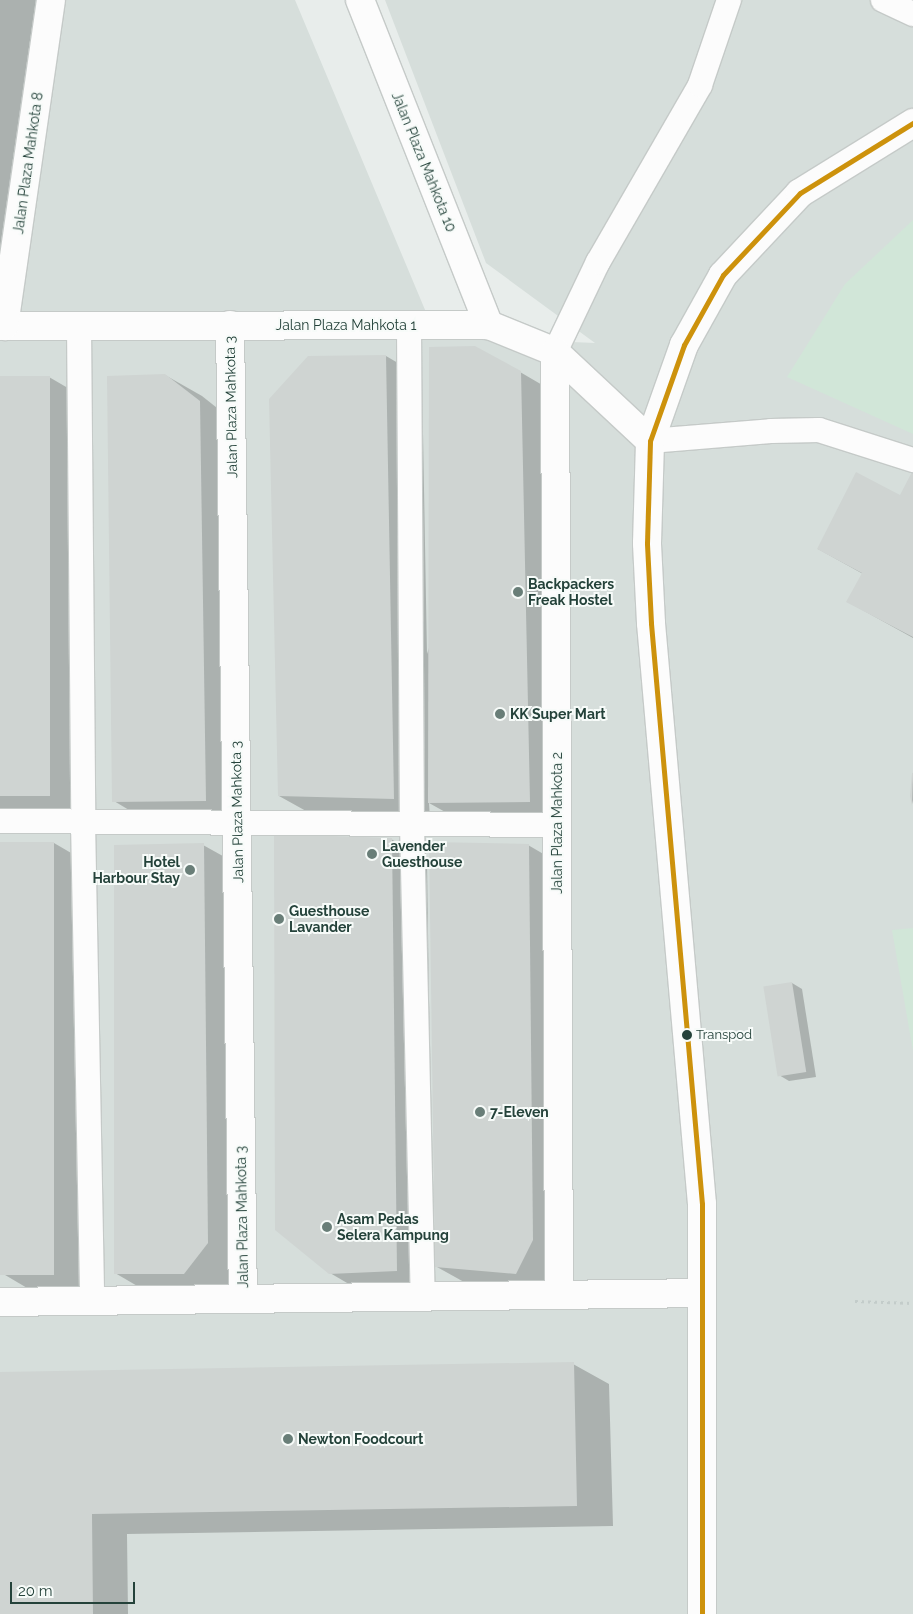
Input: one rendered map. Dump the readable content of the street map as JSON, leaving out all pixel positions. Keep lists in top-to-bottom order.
{
  "streets": {
    "street": [
      "Jalan Plaza Mahkota 10",
      "Jalan Plaza Mahkota 8",
      "Jalan Plaza Mahkota 1",
      "Jalan Plaza Mahkota 3",
      "Jalan Plaza Mahkota 2"
    ]
  },
  "crossings": [
    ["Jalan Plaza Mahkota 10", "Jalan Plaza Mahkota 1"],
    ["Jalan Plaza Mahkota 8", "Jalan Plaza Mahkota 1"],
    ["Jalan Plaza Mahkota 1", "Jalan Plaza Mahkota 3"],
    ["Jalan Plaza Mahkota 1", "Jalan Plaza Mahkota 2"]
  ],
  "places": [
    "Backpackers Freak Hostel",
    "KK Super Mart",
    "Lavender Guesthouse",
    "Hotel Harbour Stay",
    "Guesthouse Lavander",
    "Transpod",
    "7-Eleven",
    "Asam Pedas Selera Kampung",
    "Newton Foodcourt"
  ],
  "scale_bar": "20 m"
}
